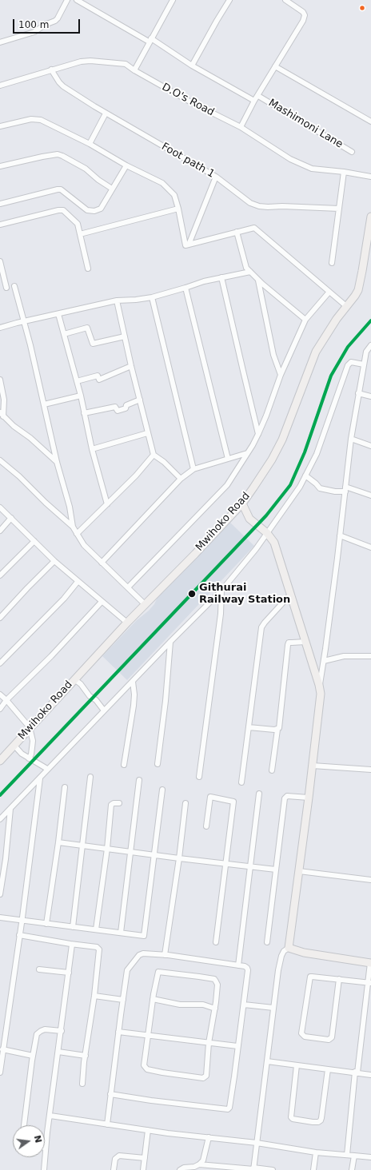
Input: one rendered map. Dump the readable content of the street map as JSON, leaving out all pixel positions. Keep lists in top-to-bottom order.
{
  "streets": {
    "street": [
      "D.O's Road",
      "Mashimoni Lane",
      "Foot path 1",
      "Mwihoko Road"
    ]
  },
  "crossings": [
    ["D.O's Road", "Foot path 1"]
  ],
  "places": ["Githurai Railway Station"],
  "scale_bar": "100 m",
  "north": "right"
}
